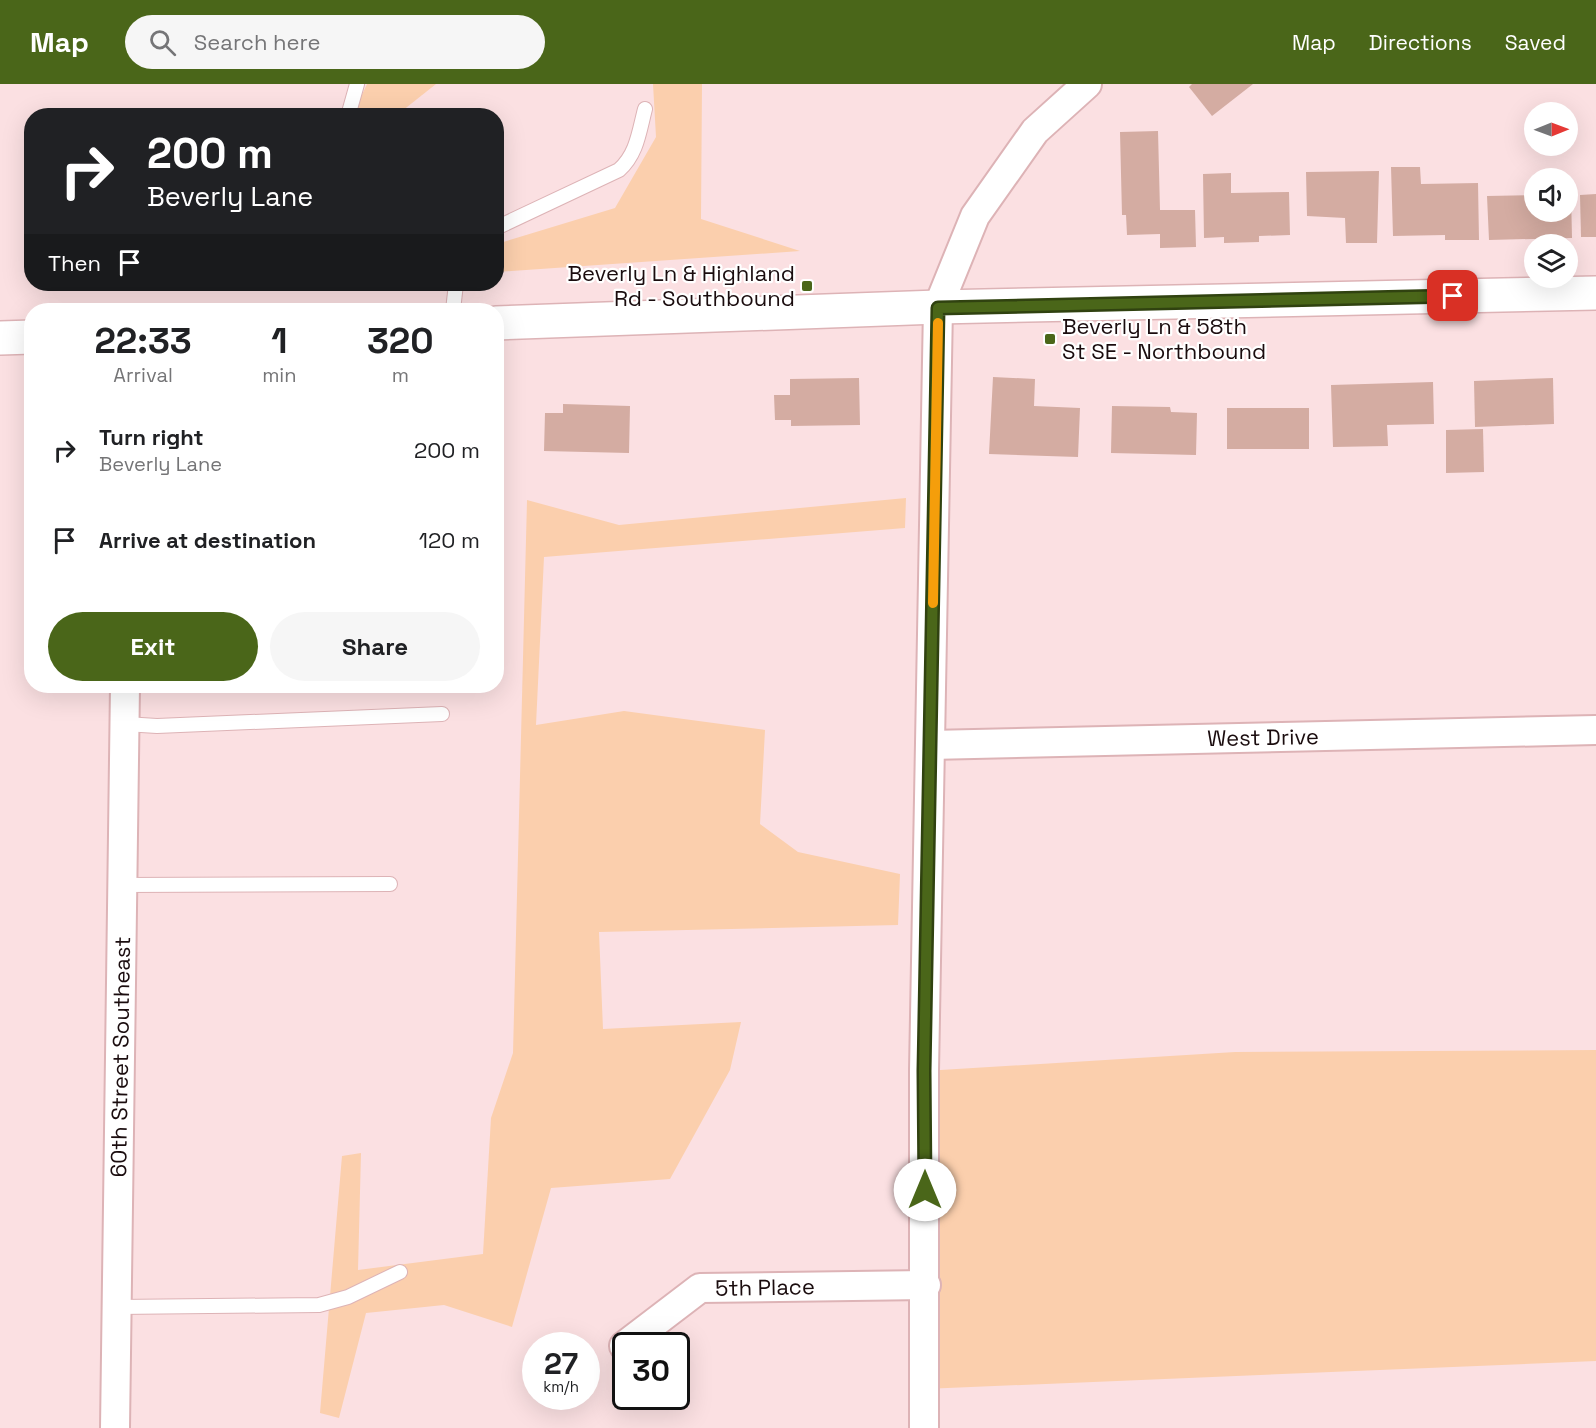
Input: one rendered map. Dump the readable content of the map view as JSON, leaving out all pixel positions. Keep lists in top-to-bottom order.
{
  "streets": {
    "street": ["West Drive", "60th Street Southeast", "5th Place"]
  },
  "places": {
    "transit": ["Beverly Ln & Highland Rd - Southbound", "Beverly Ln & 58th St SE - Northbound"]
  },
  "north": "right",
  "page": {
    "header": "Map",
    "search": "Search here",
    "nav": ["Map", "Directions", "Saved"],
    "turn": ["200 m", "Beverly Lane"],
    "then": "Then",
    "eta": [
      "22:33",
      "Arrival",
      "1",
      "min",
      "320",
      "m"
    ],
    "list": [
      {
        "name": "Turn right",
        "note": "Beverly Lane",
        "value": "200 m"
      },
      {
        "name": "Arrive at destination",
        "value": "120 m"
      }
    ],
    "buttons": ["Exit", "Share"],
    "speed": "27 km/h",
    "limit": "30"
  }
}
